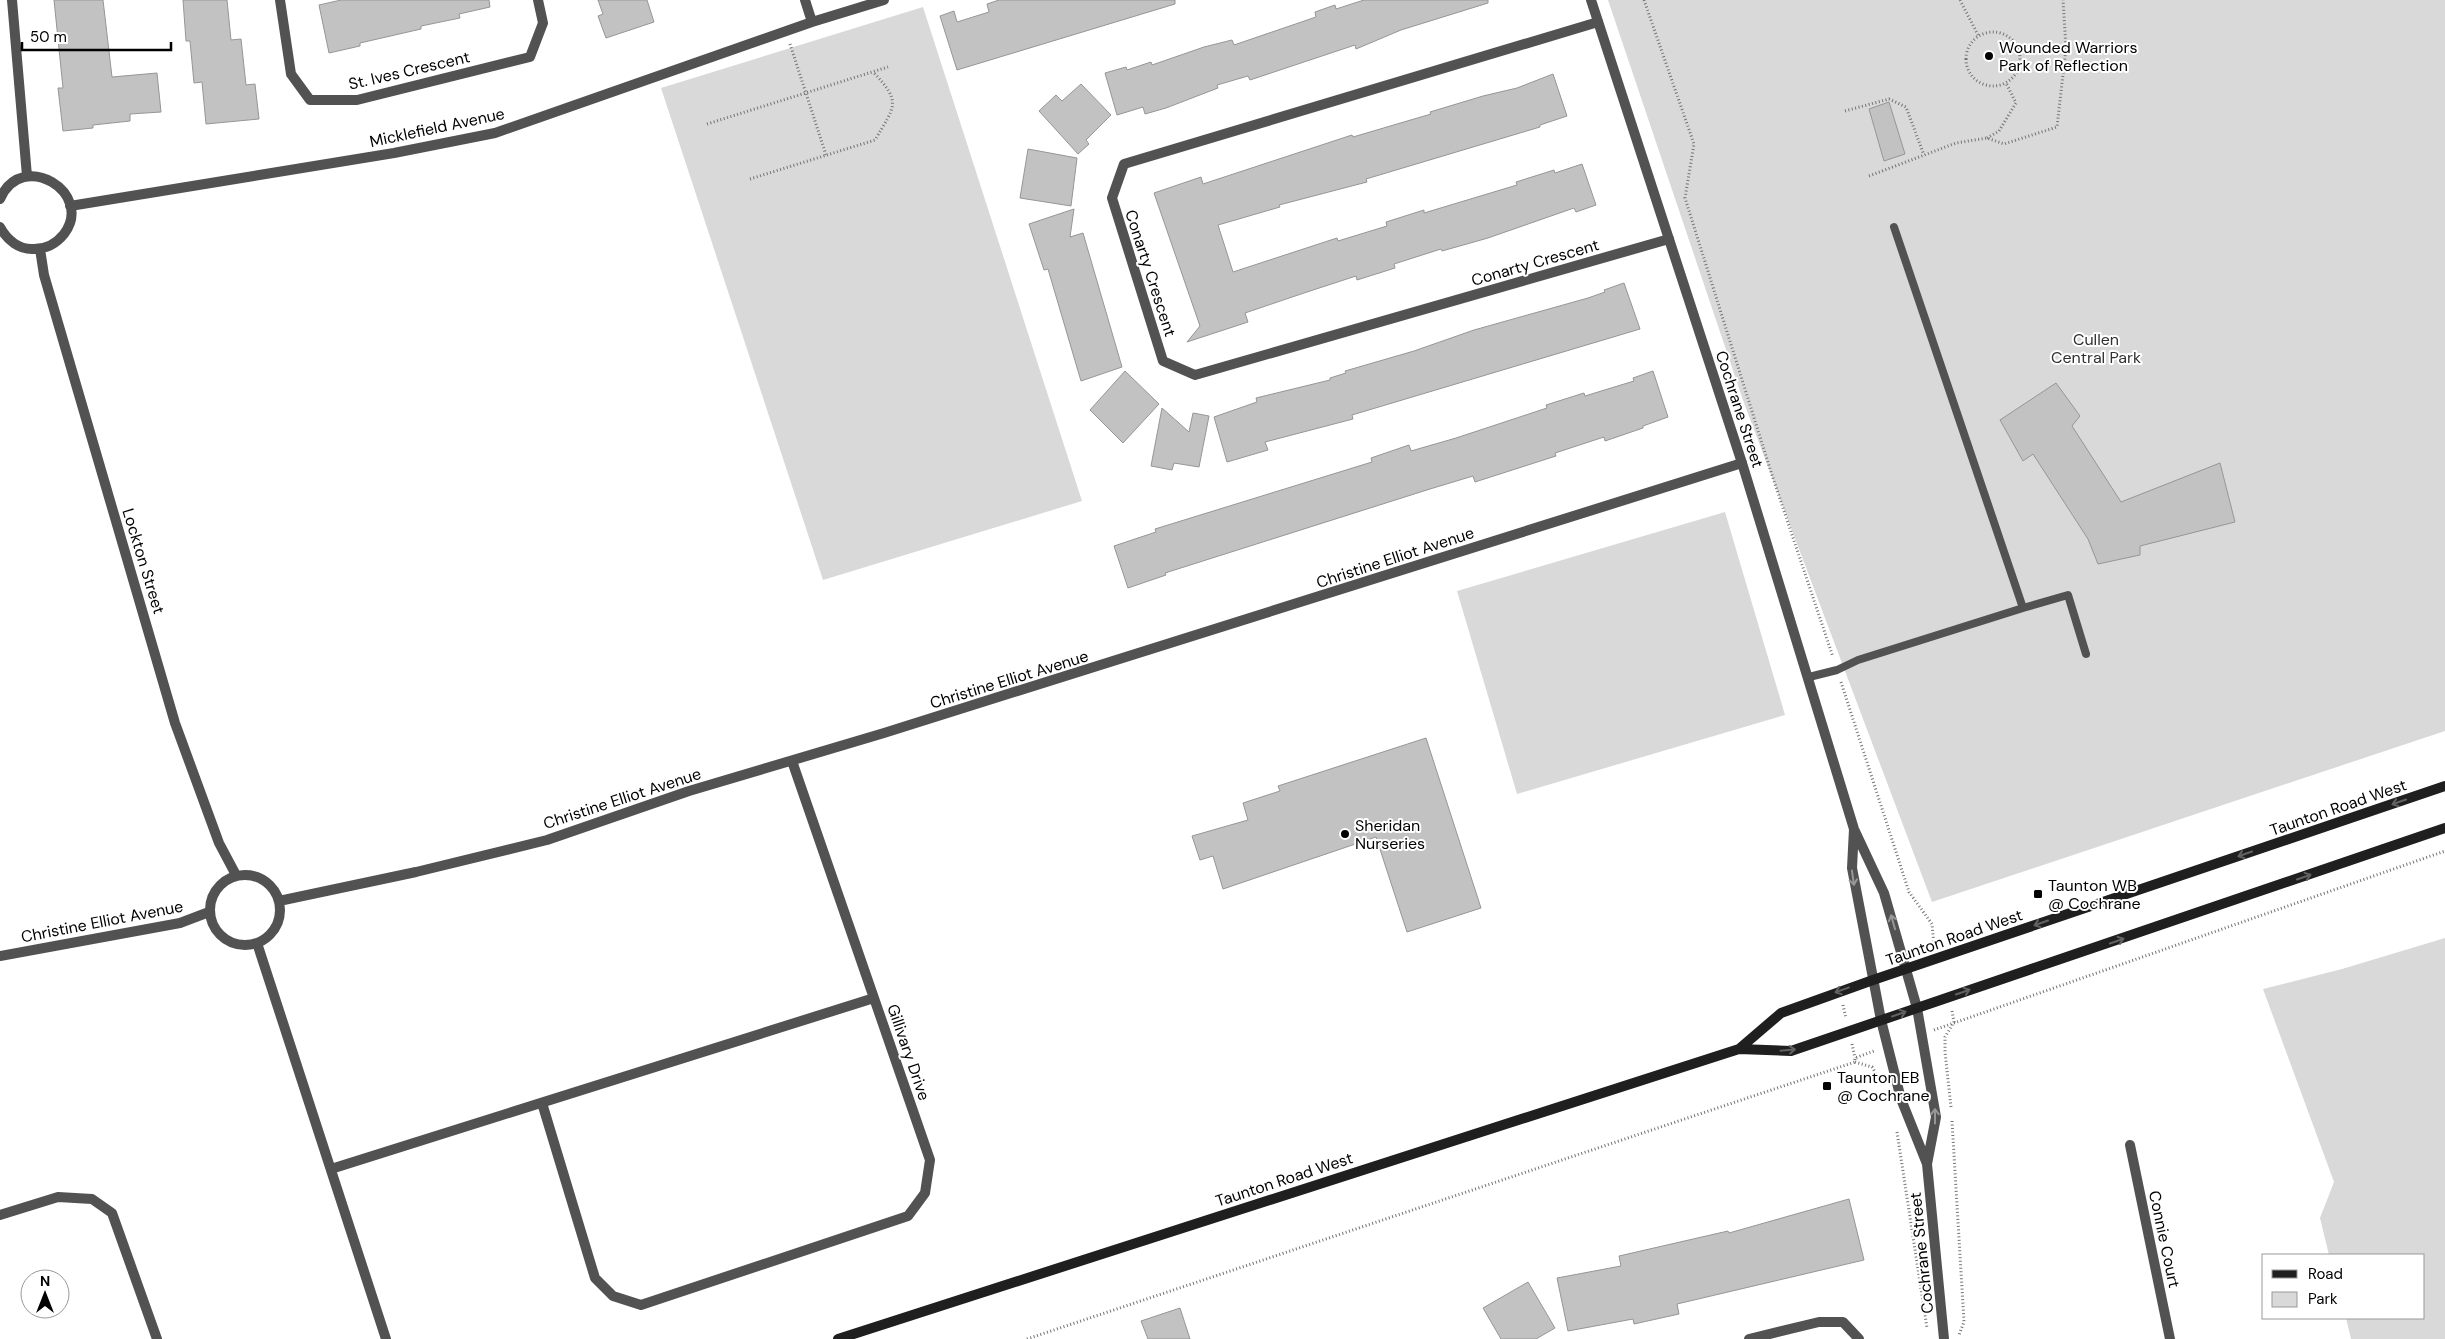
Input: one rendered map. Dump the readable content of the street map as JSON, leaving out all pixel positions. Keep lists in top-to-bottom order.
{
  "streets": {
    "main road": ["Taunton Road West"],
    "street": [
      "St. Ives Crescent",
      "Micklefield Avenue",
      "Conarty Crescent",
      "Cochrane Street",
      "Christine Elliot Avenue",
      "Lockton Street",
      "Gillivary Drive",
      "Connie Court"
    ]
  },
  "crossings": [
    ["Conarty Crescent", "Cochrane Street"],
    ["Cochrane Street", "Christine Elliot Avenue"],
    ["Cochrane Street", "Taunton Road West"],
    ["Christine Elliot Avenue", "Lockton Street"],
    ["Christine Elliot Avenue", "Gillivary Drive"]
  ],
  "parks": ["Cullen Central Park"],
  "places": {
    "other": ["Wounded Warriors Park of Reflection", "Sheridan Nurseries"],
    "transit": ["Taunton WB @ Cochrane", "Taunton EB @ Cochrane"]
  },
  "legend": ["Road", "Park"],
  "scale_bar": "50 m",
  "north": "top"
}
